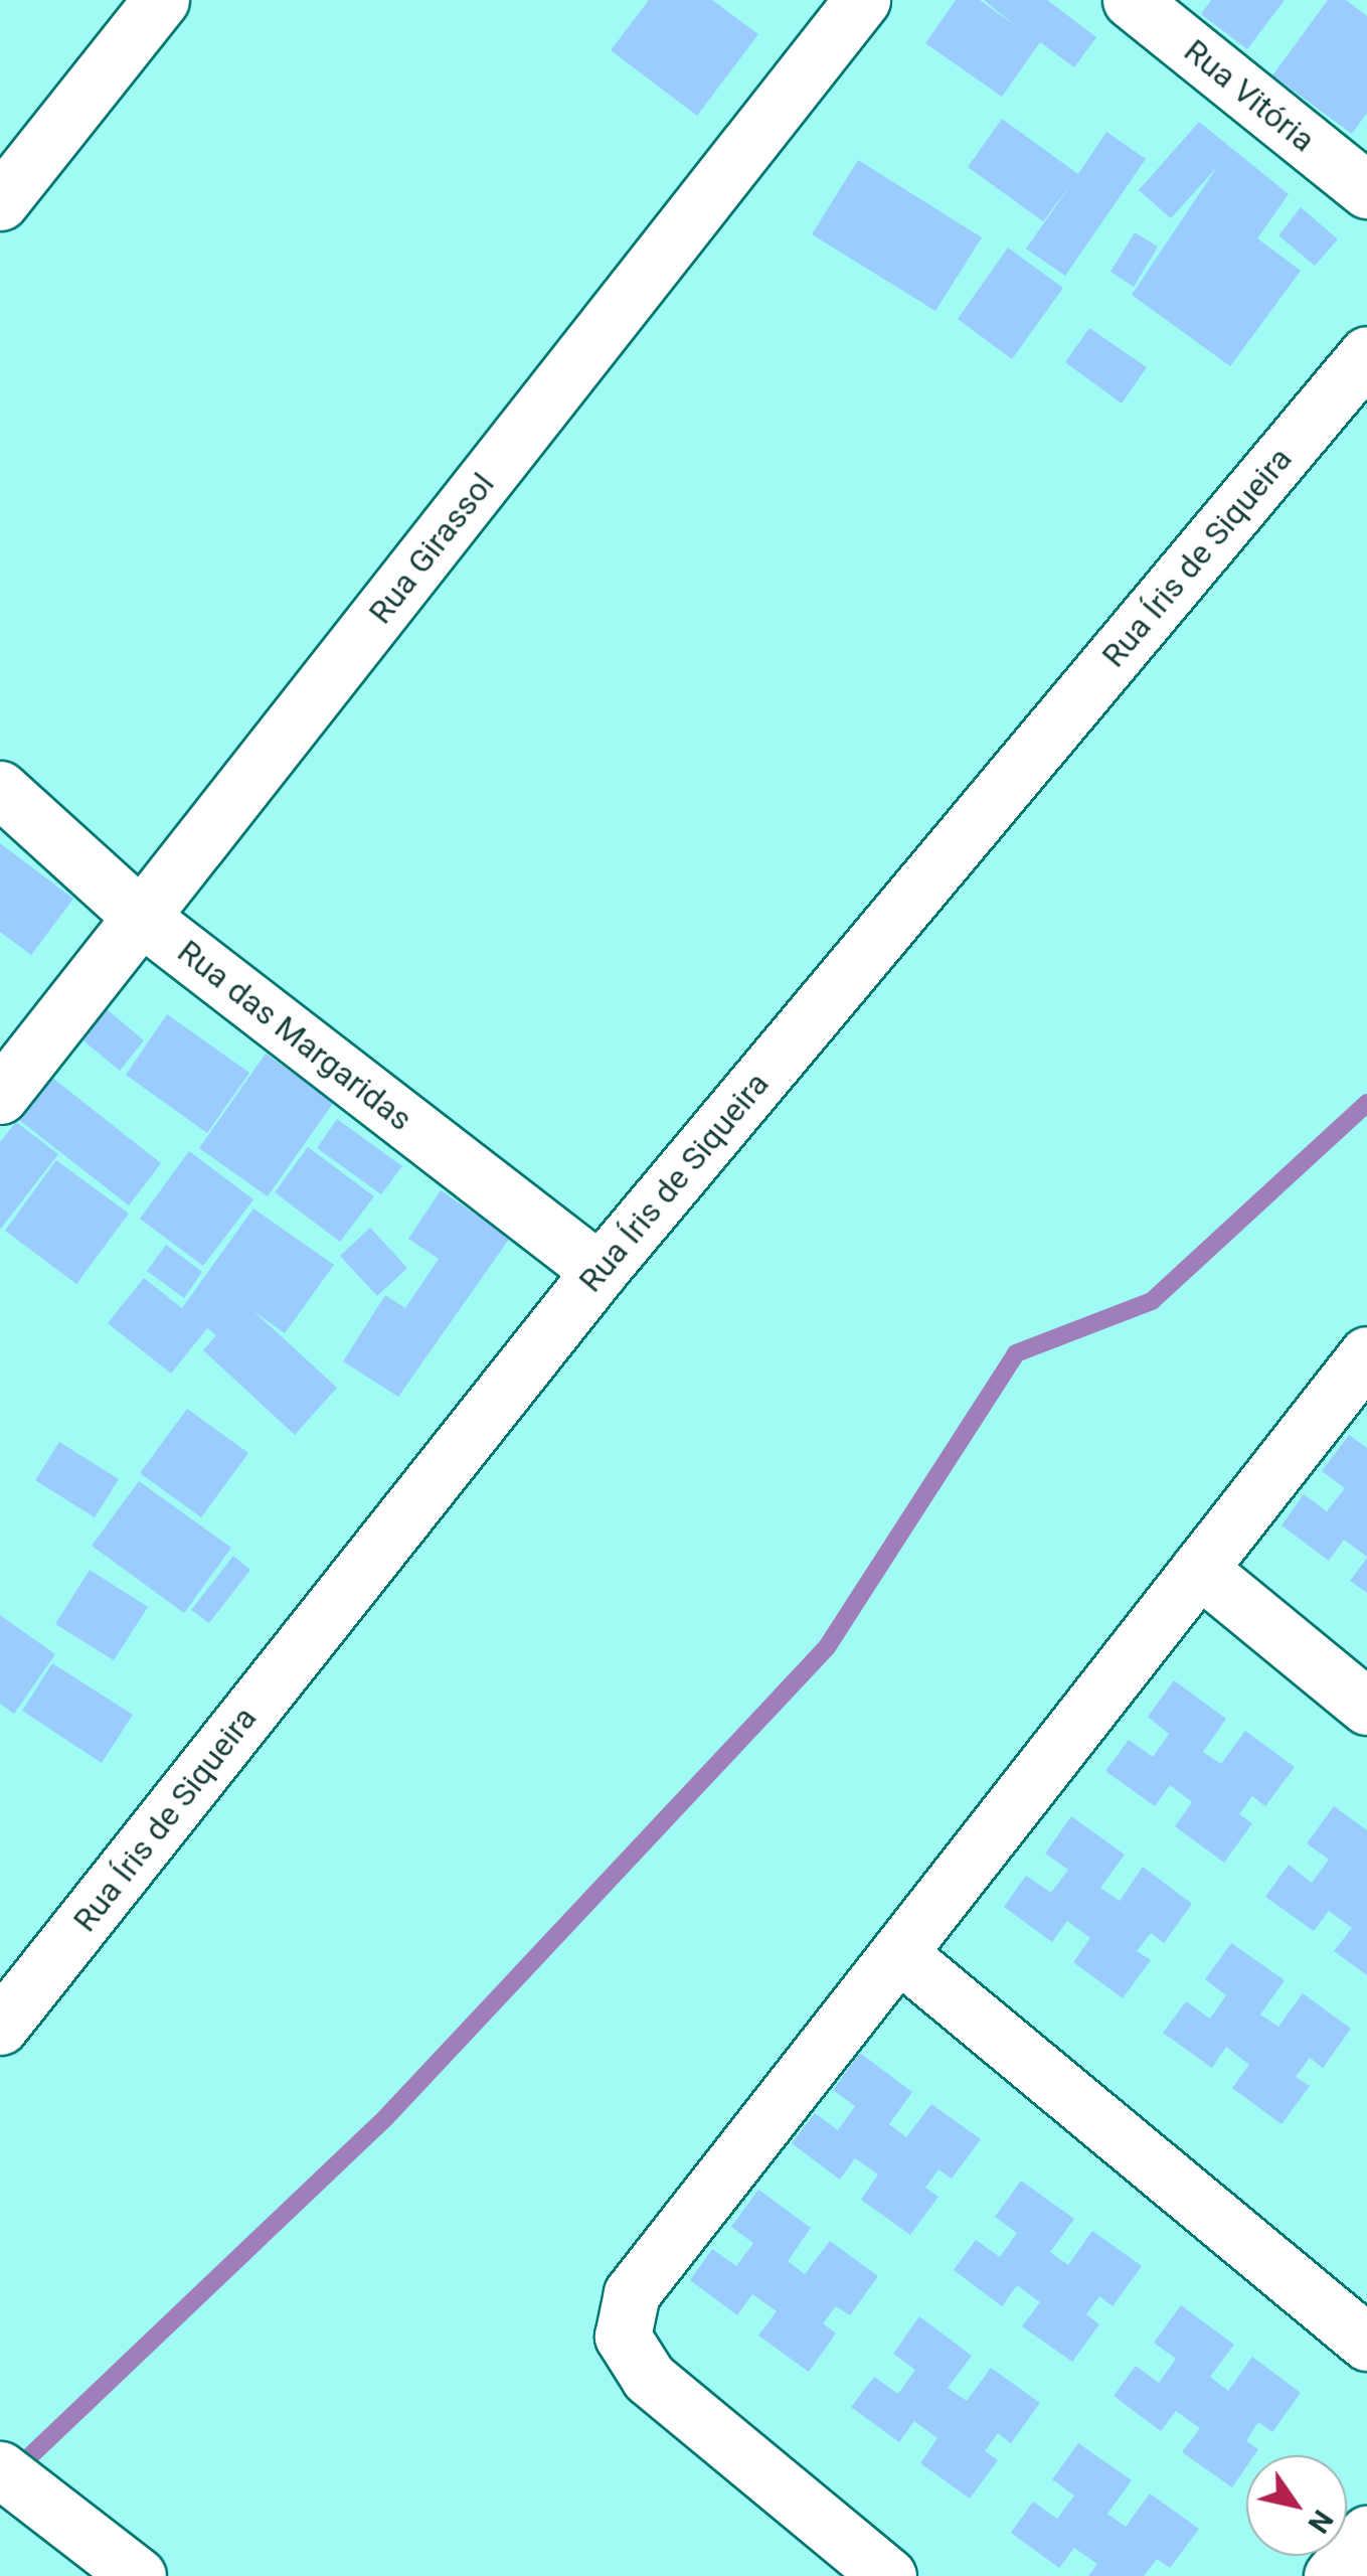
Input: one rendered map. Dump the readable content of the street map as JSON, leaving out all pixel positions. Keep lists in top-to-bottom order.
{
  "streets": {
    "street": [
      "Rua Vitória",
      "Rua Girassol",
      "Rua Íris de Siqueira",
      "Rua das Margaridas"
    ]
  },
  "crossings": [
    ["Rua Girassol", "Rua das Margaridas"],
    ["Rua Íris de Siqueira", "Rua das Margaridas"]
  ],
  "north": "bottom right"
}
